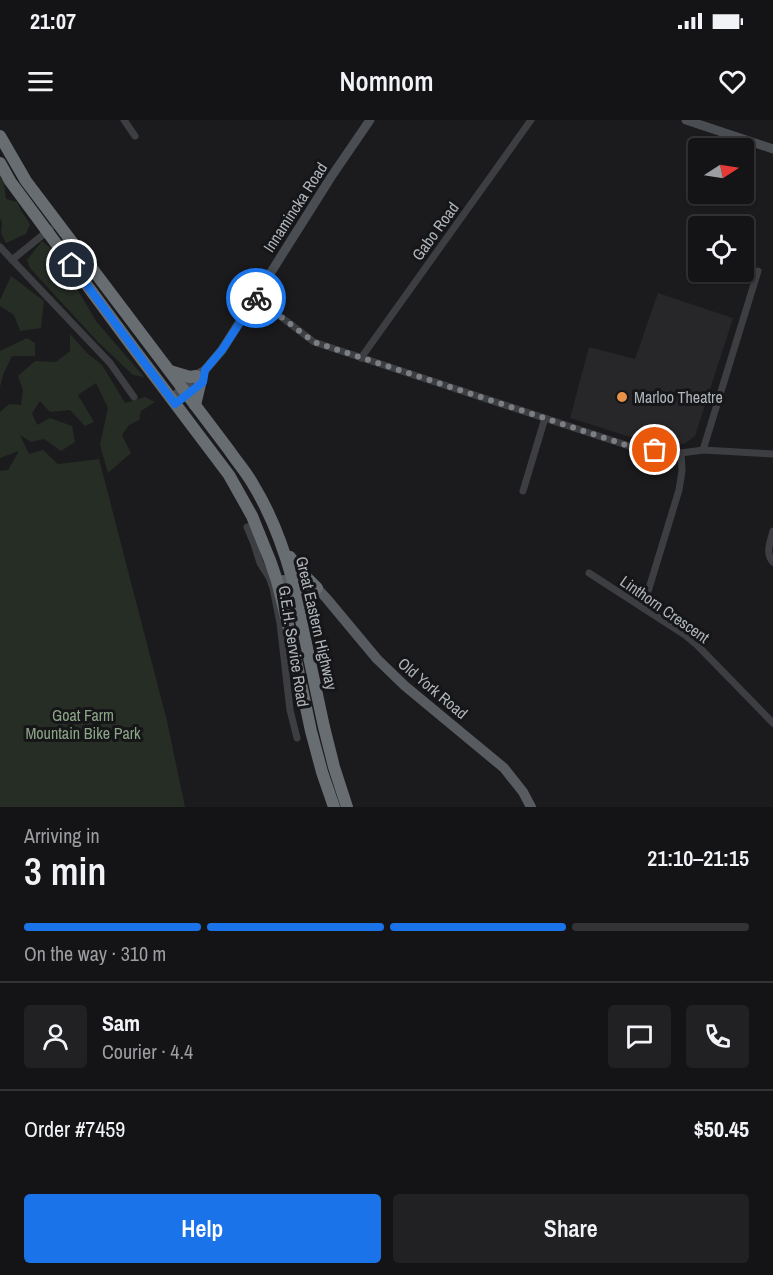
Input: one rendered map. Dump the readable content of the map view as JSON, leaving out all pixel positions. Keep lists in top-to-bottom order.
{
  "streets": {
    "highway": ["Great Eastern Highway"],
    "main road": ["Innamincka Road", "Old York Road"],
    "street": ["Gabo Road", "Linthorn Crescent", "G.E.H. Service Road"]
  },
  "crossings": [
    ["Innamincka Road", "Great Eastern Highway"],
    ["Great Eastern Highway", "G.E.H. Service Road"]
  ],
  "parks": ["Goat Farm Mountain Bike Park"],
  "places": ["Marloo Theatre"],
  "north": "right",
  "page": {
    "status": "21:07",
    "header": "Nomnom",
    "heading": ["3 min", "Arriving in", "21:10–21:15"],
    "panel": [
      "Sam",
      "Courier · 4.4",
      "Order #7459",
      "$50.45"
    ],
    "bar": "On the way · 310 m",
    "buttons": ["Help", "Share"]
  }
}
